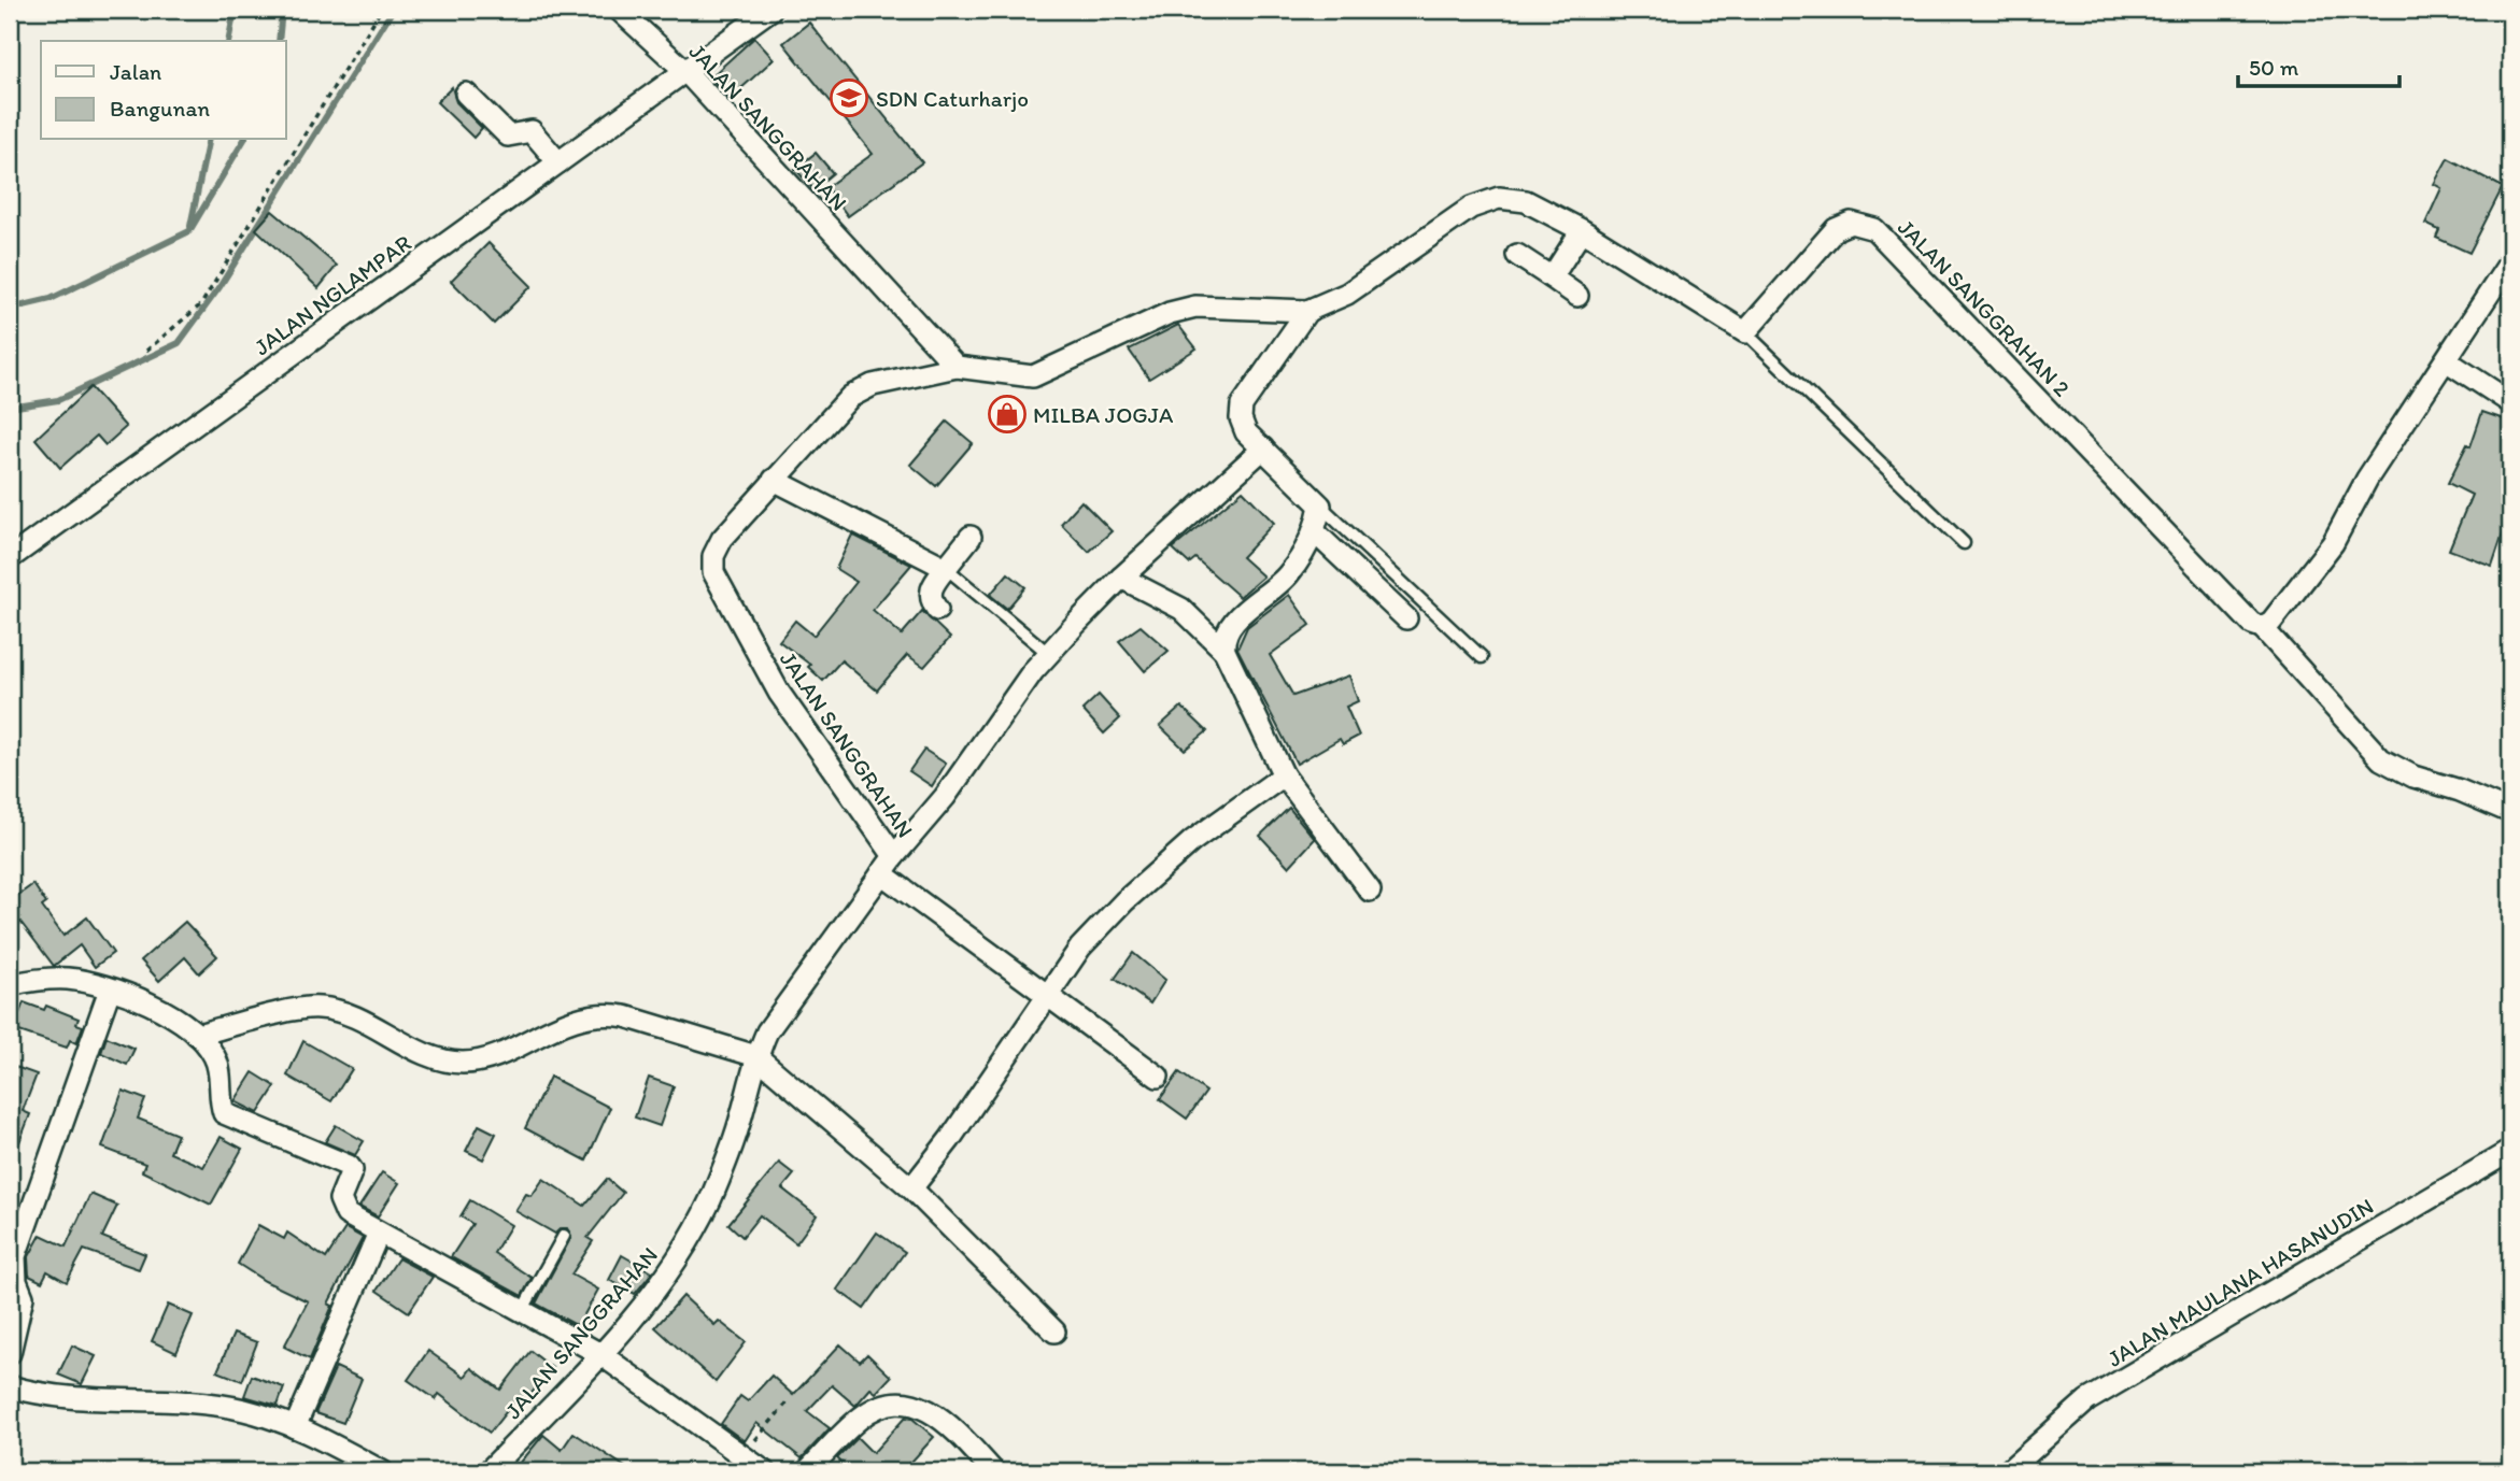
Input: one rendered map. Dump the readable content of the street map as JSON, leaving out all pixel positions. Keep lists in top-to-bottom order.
{
  "streets": {
    "street": [
      "JALAN SANGGRAHAN",
      "JALAN NGLAMPAR",
      "JALAN SANGGRAHAN 2",
      "JALAN MAULANA HASANUDIN"
    ]
  },
  "crossings": [
    ["JALAN SANGGRAHAN", "JALAN NGLAMPAR"]
  ],
  "places": {
    "school or university": ["SDN Caturharjo"],
    "shop": ["MILBA JOGJA"]
  },
  "legend": ["Jalan", "Bangunan"],
  "scale_bar": "50 m"
}
